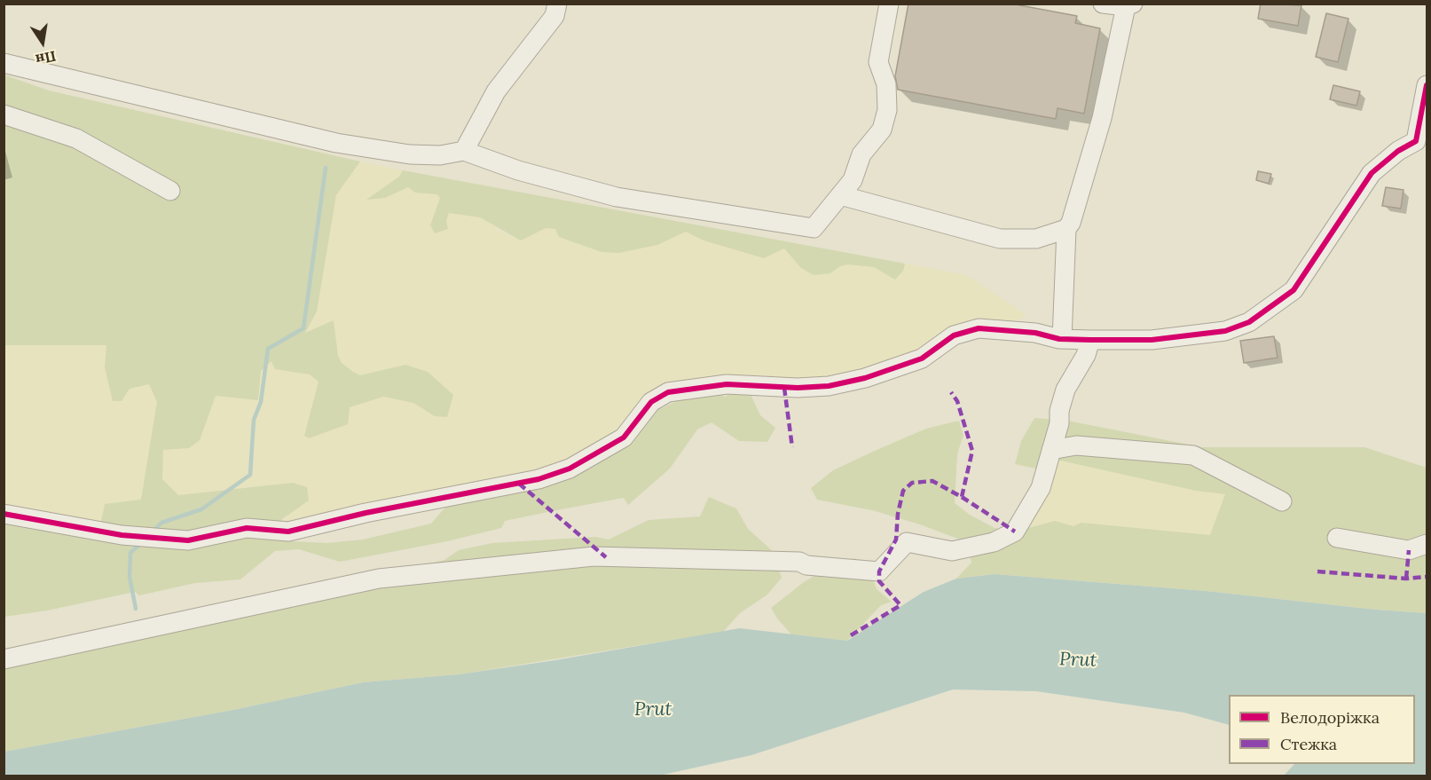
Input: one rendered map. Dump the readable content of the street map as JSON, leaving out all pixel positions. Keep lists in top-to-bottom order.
{
  "water": ["Prut"],
  "legend": ["Велодоріжка", "Стежка"],
  "north": "bottom"
}
